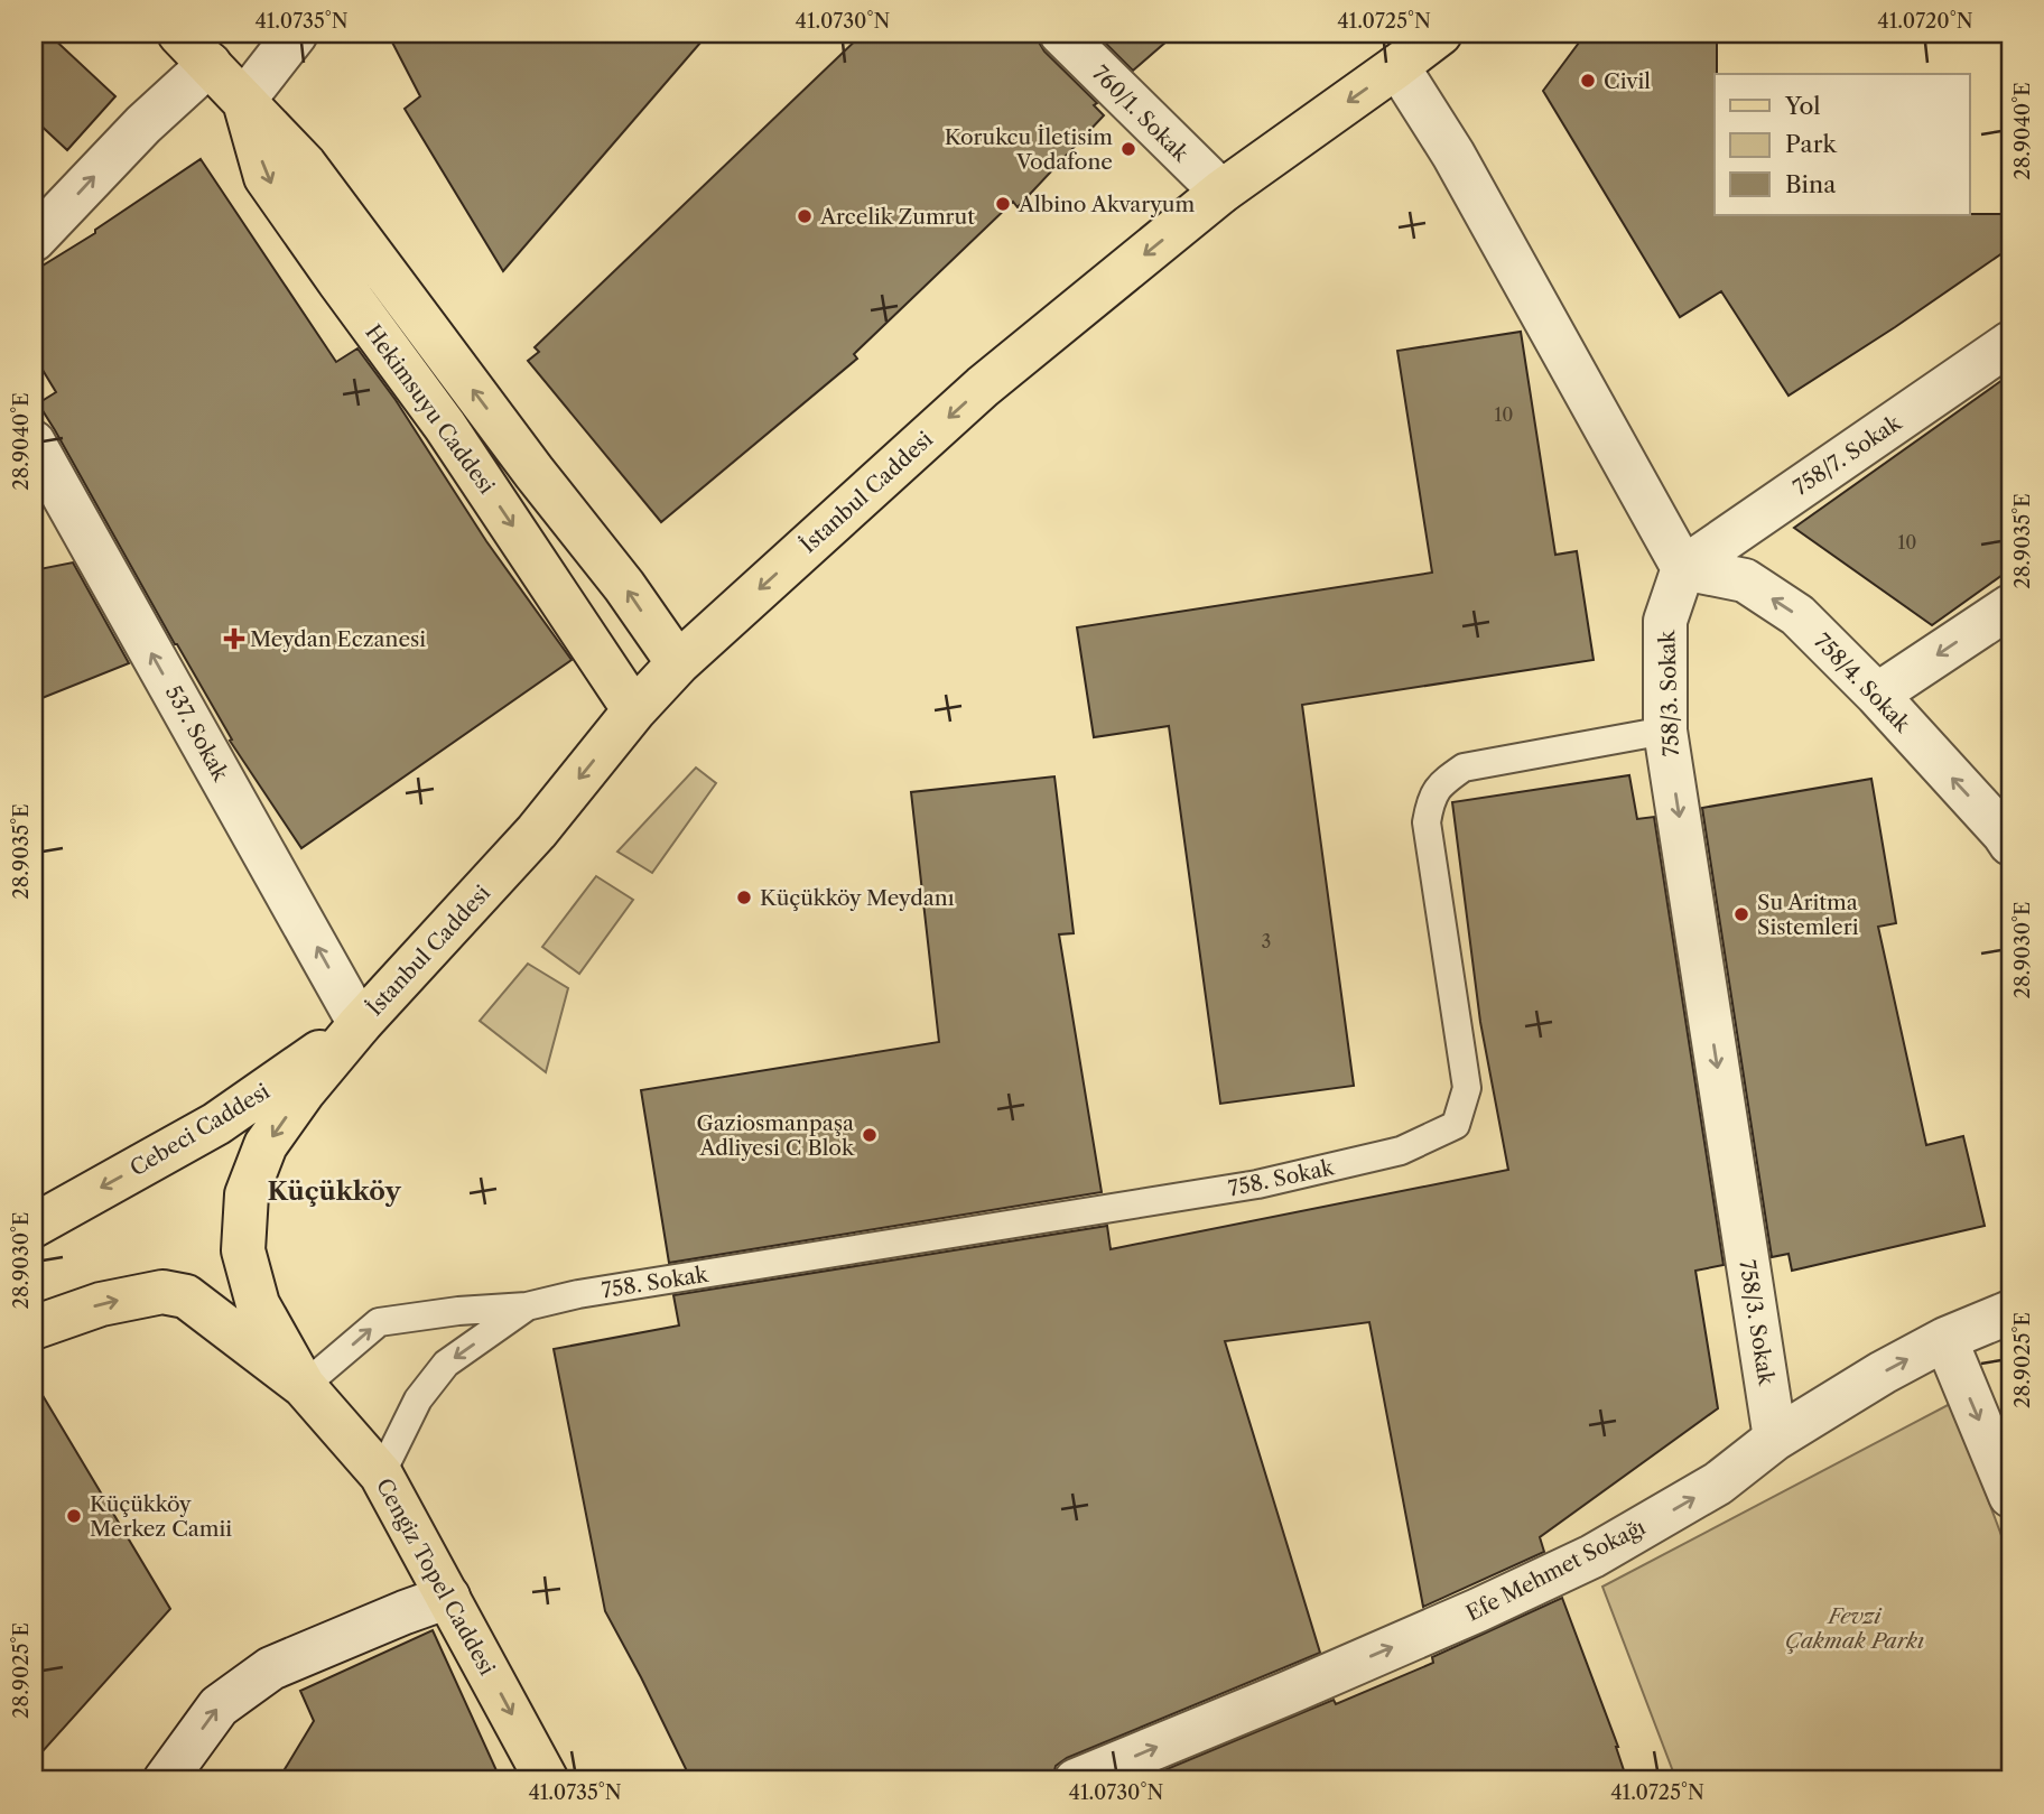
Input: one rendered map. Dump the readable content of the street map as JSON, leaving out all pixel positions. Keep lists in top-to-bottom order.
{
  "streets": {
    "main road": [
      "Hekimsuyu Caddesi",
      "İstanbul Caddesi",
      "Cebeci Caddesi",
      "Cengiz Topel Caddesi"
    ],
    "street": [
      "760/1. Sokak",
      "758/7. Sokak",
      "758/4. Sokak",
      "758/3. Sokak",
      "537. Sokak",
      "Efe Mehmet Sokağı"
    ],
    "lane": ["758. Sokak"]
  },
  "crossings": [
    ["760/1. Sokak", "İstanbul Caddesi"],
    ["Hekimsuyu Caddesi", "İstanbul Caddesi"],
    ["758/7. Sokak", "758/4. Sokak"],
    ["758/7. Sokak", "758/3. Sokak"],
    ["İstanbul Caddesi", "537. Sokak"],
    ["İstanbul Caddesi", "Cebeci Caddesi"],
    ["758/4. Sokak", "758/3. Sokak"],
    ["758/3. Sokak", "758. Sokak"],
    ["758/3. Sokak", "Efe Mehmet Sokağı"],
    ["537. Sokak", "Cebeci Caddesi"]
  ],
  "one_way": [
    "İstanbul Caddesi",
    "758/4. Sokak",
    "758/3. Sokak",
    "537. Sokak",
    "Cebeci Caddesi",
    "Efe Mehmet Sokağı",
    "Cengiz Topel Caddesi"
  ],
  "districts": ["Küçükköy"],
  "parks": ["Fevzi Çakmak Parkı"],
  "places": {
    "other": [
      "Civil",
      "Korukcu İletisim Vodafone",
      "Albino Akvaryum",
      "Arcelik Zumrut",
      "Küçükköy Meydanı",
      "Su Aritma Sistemleri",
      "Gaziosmanpaşa Adliyesi C Blok",
      "Küçükköy Merkez Camii"
    ],
    "health": ["Meydan Eczanesi"]
  },
  "house_numbers": ["10", "10", "3"],
  "legend": ["Yol", "Park", "Bina"],
  "coordinates": [
    "41.0735°N",
    "41.0730°N",
    "41.0725°N",
    "41.0720°N",
    "28.9040°E",
    "28.9035°E",
    "28.9030°E",
    "28.9025°E"
  ]
}
